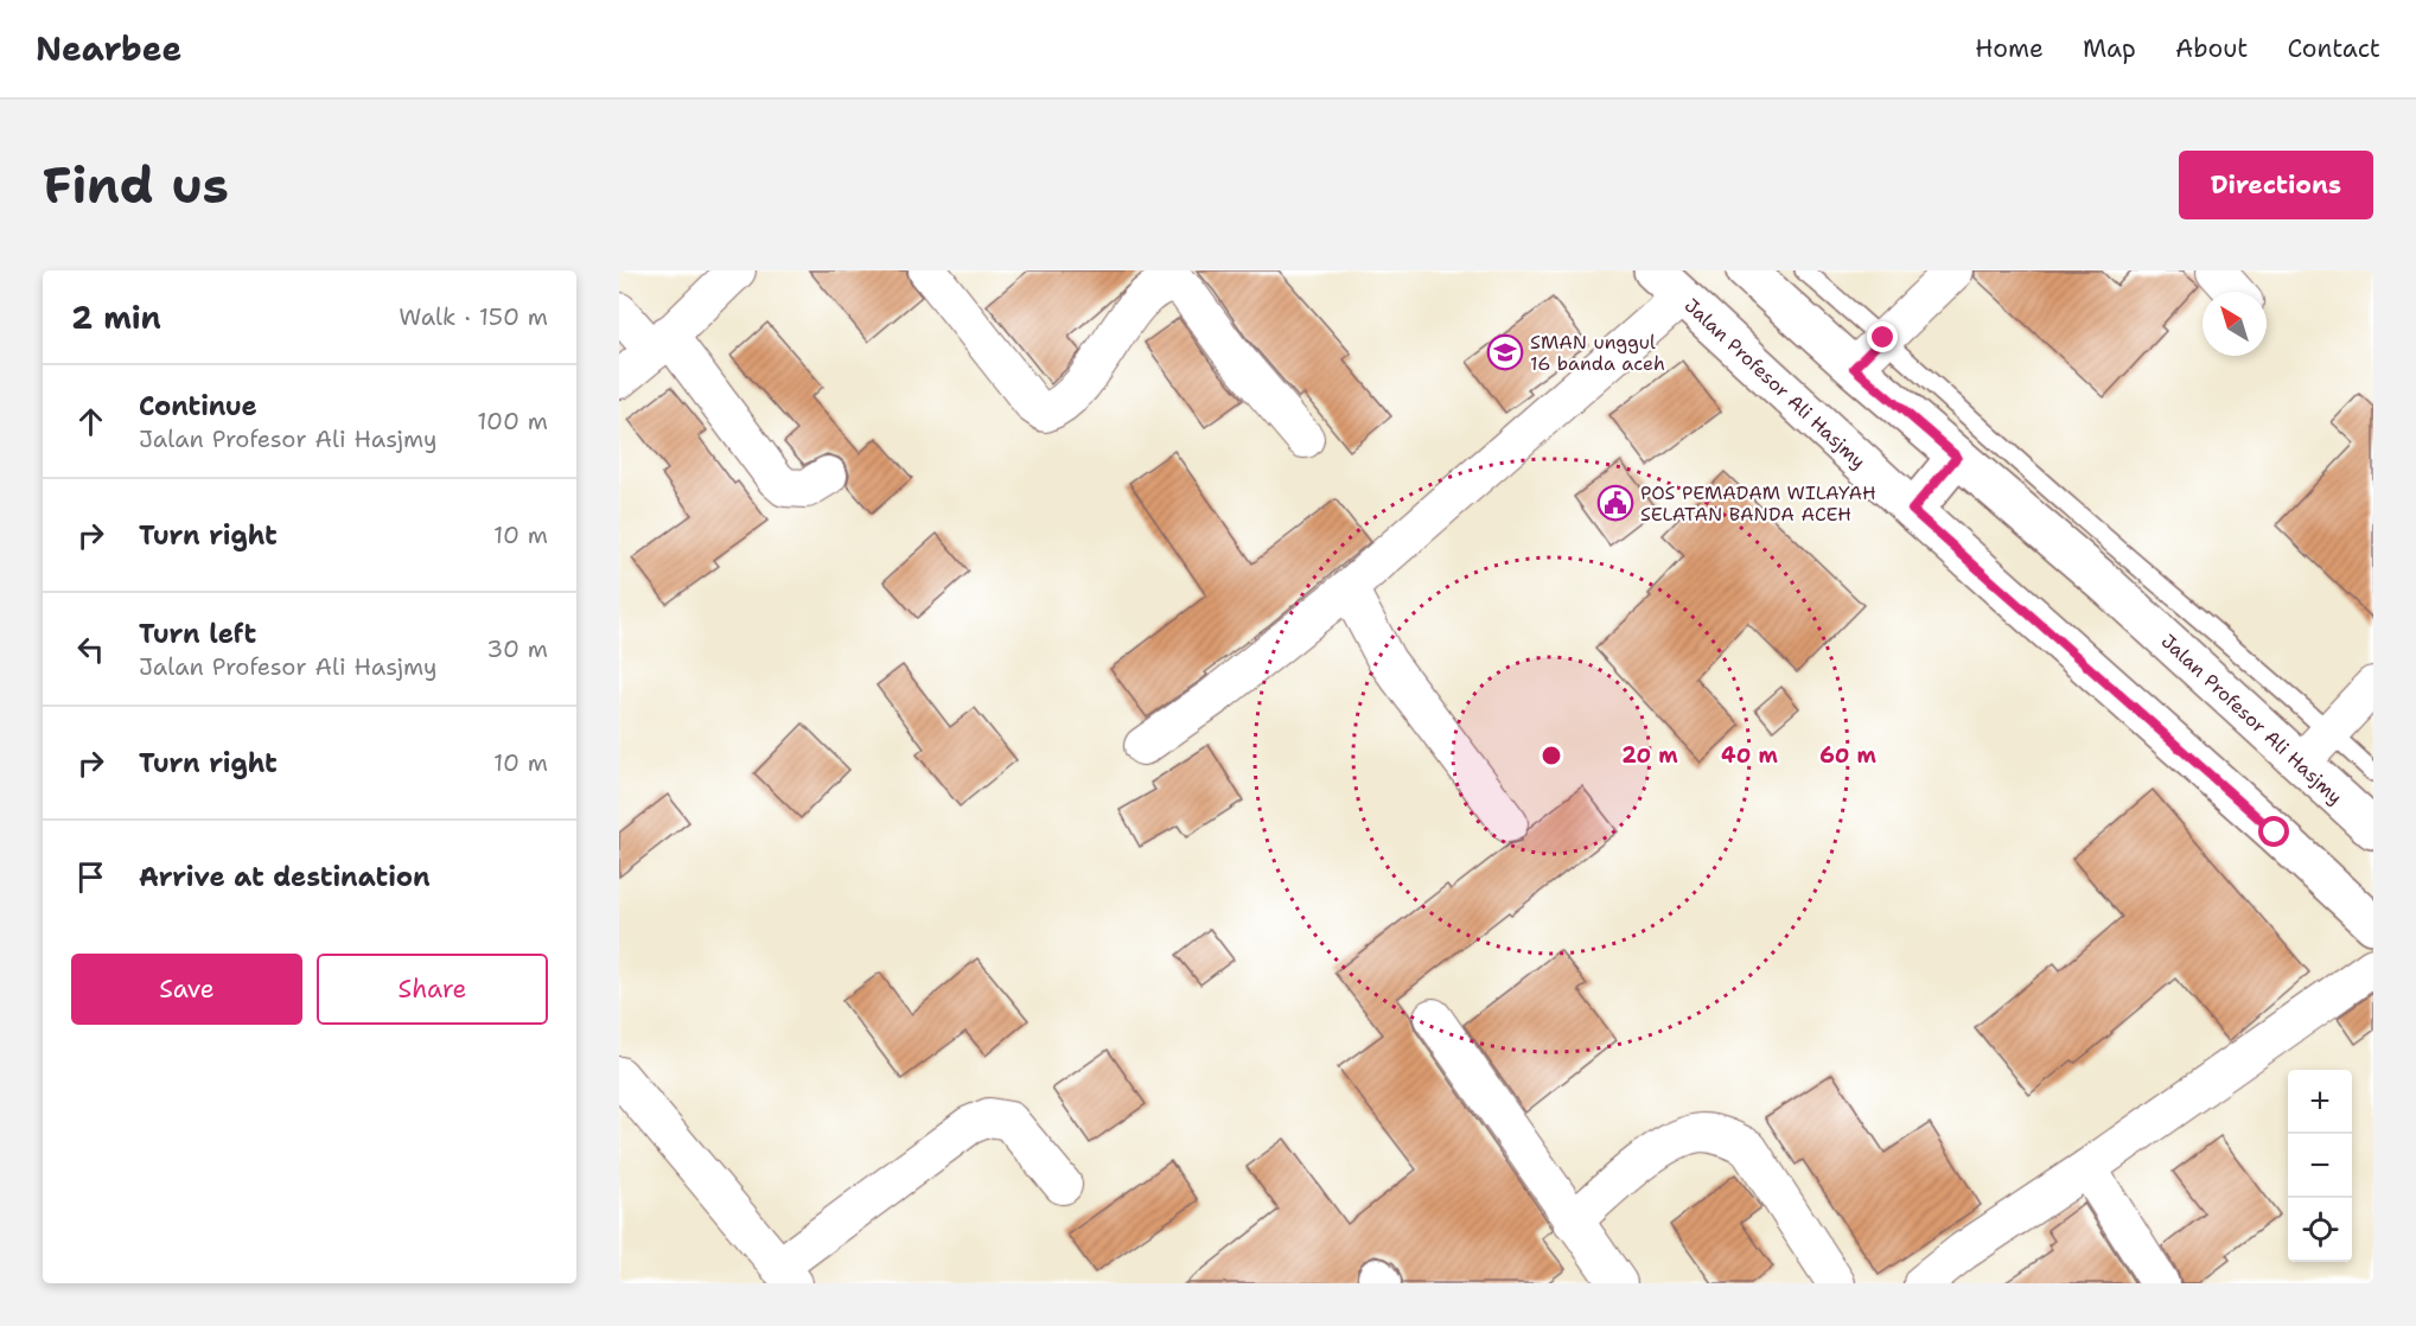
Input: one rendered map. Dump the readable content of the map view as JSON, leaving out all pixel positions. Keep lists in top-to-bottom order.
{
  "streets": {
    "main road": ["Jalan Profesor Ali Hasjmy"]
  },
  "places": {
    "school or university": ["SMAN unggul 16 banda aceh"],
    "public building": ["POS PEMADAM WILAYAH SELATAN BANDA ACEH"]
  },
  "north": "top left",
  "page": {
    "header": "Nearbee",
    "nav": [
      "Home",
      "Map",
      "About",
      "Contact"
    ],
    "buttons": [
      "Directions",
      ["Save", "Share"]
    ],
    "title": "Find us",
    "heading": ["2 min", "Walk · 150 m"],
    "list": [
      ["Continue", "Jalan Profesor Ali Hasjmy", "100 m"],
      ["Turn right", "10 m"],
      ["Turn left", "Jalan Profesor Ali Hasjmy", "30 m"],
      ["Turn right", "10 m"],
      "Arrive at destination"
    ],
    "map_buttons": ["+", "−"]
  },
  "rings": ["20 m", "40 m", "60 m"]
}
